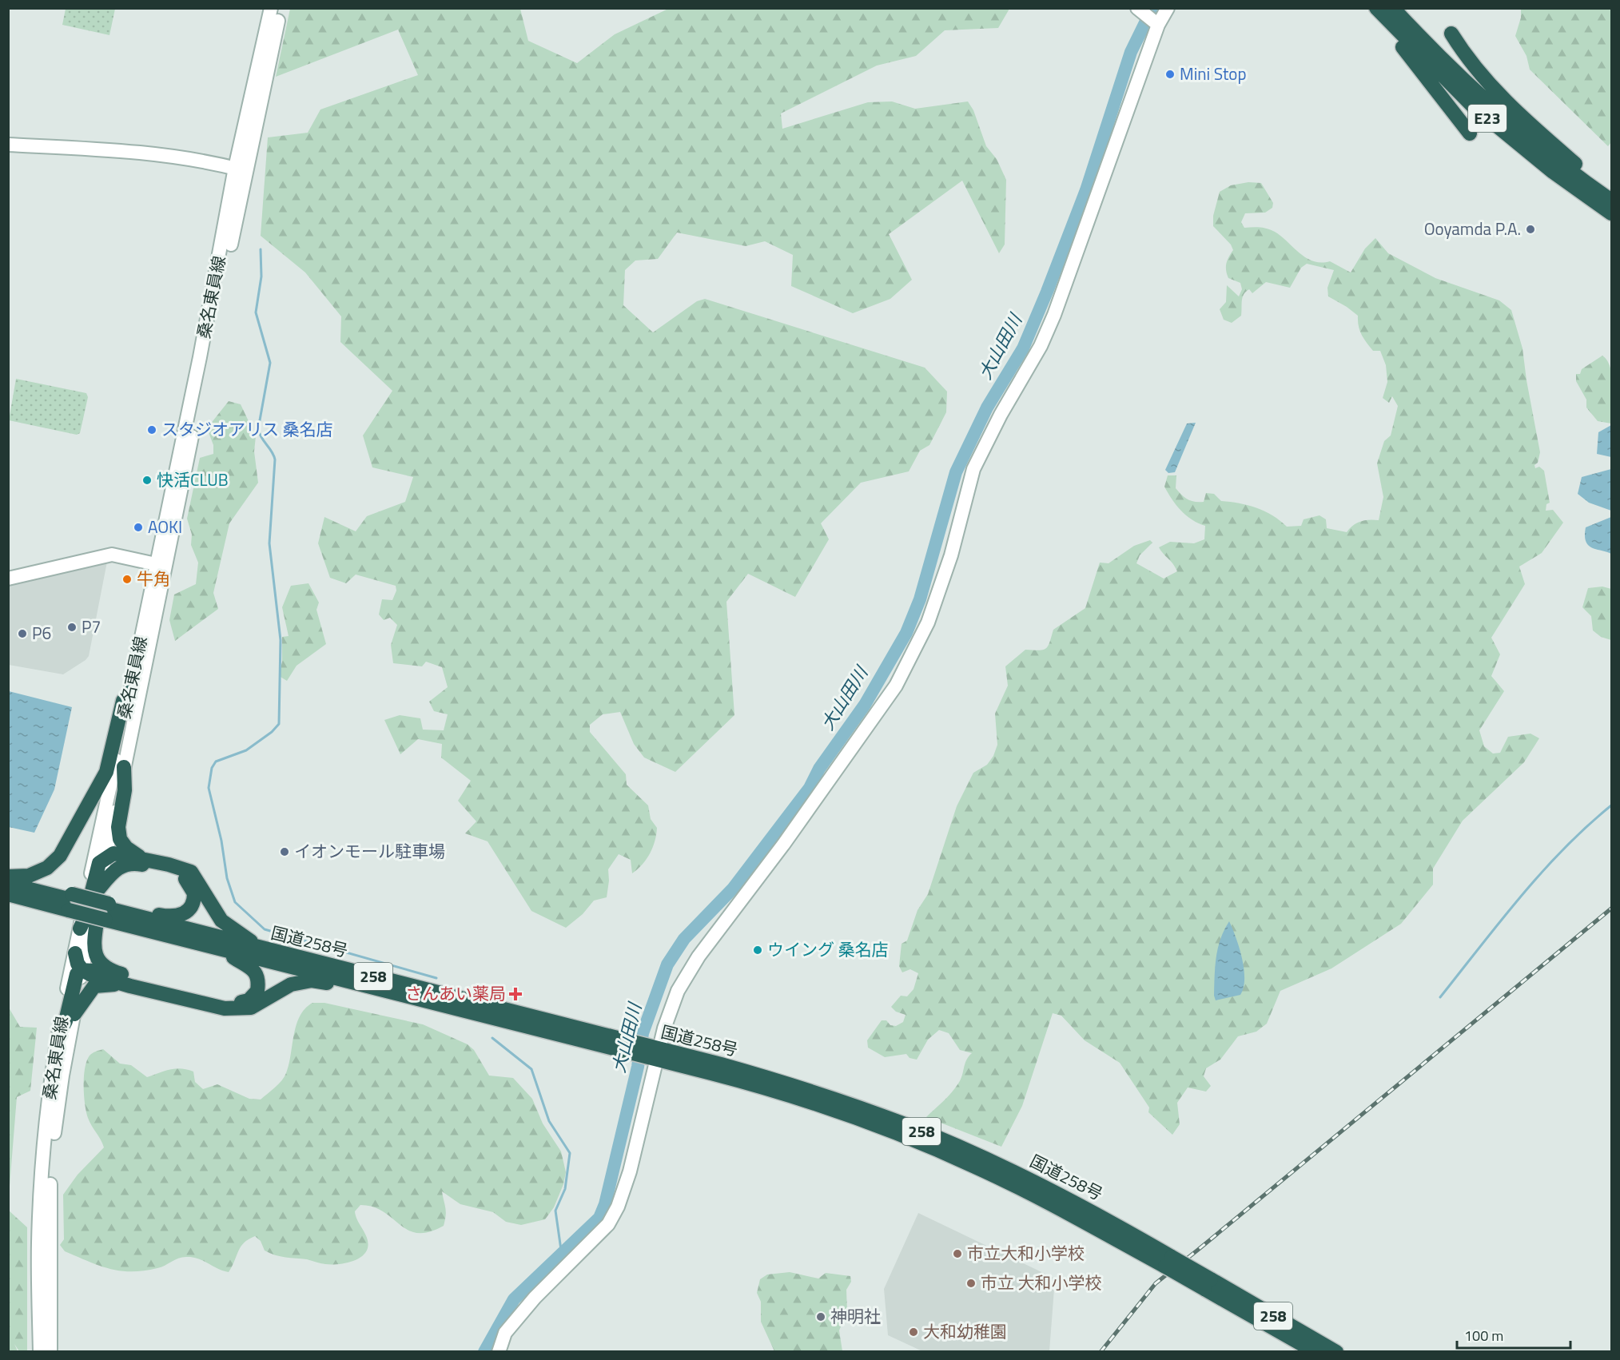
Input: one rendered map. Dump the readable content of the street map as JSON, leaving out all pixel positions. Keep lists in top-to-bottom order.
{
  "streets": {
    "highway": ["E23", "国道258号", "258"],
    "main road": ["桑名東員線"]
  },
  "crossings": [
    ["桑名東員線", "国道258号"]
  ],
  "water": ["大山田川"],
  "places": {
    "other": [
      "Mini Stop",
      "Ooyamda P.A.",
      "スタジオアリス 桑名店",
      "快活CLUB",
      "AOKI",
      "牛角",
      "P7",
      "P6",
      "イオンモール駐車場",
      "ウイング 桑名店",
      "市立大和小学校",
      "市立 大和小学校",
      "神明社",
      "大和幼稚園"
    ],
    "health": ["さんあい薬局"]
  },
  "scale_bar": "100 m"
}
